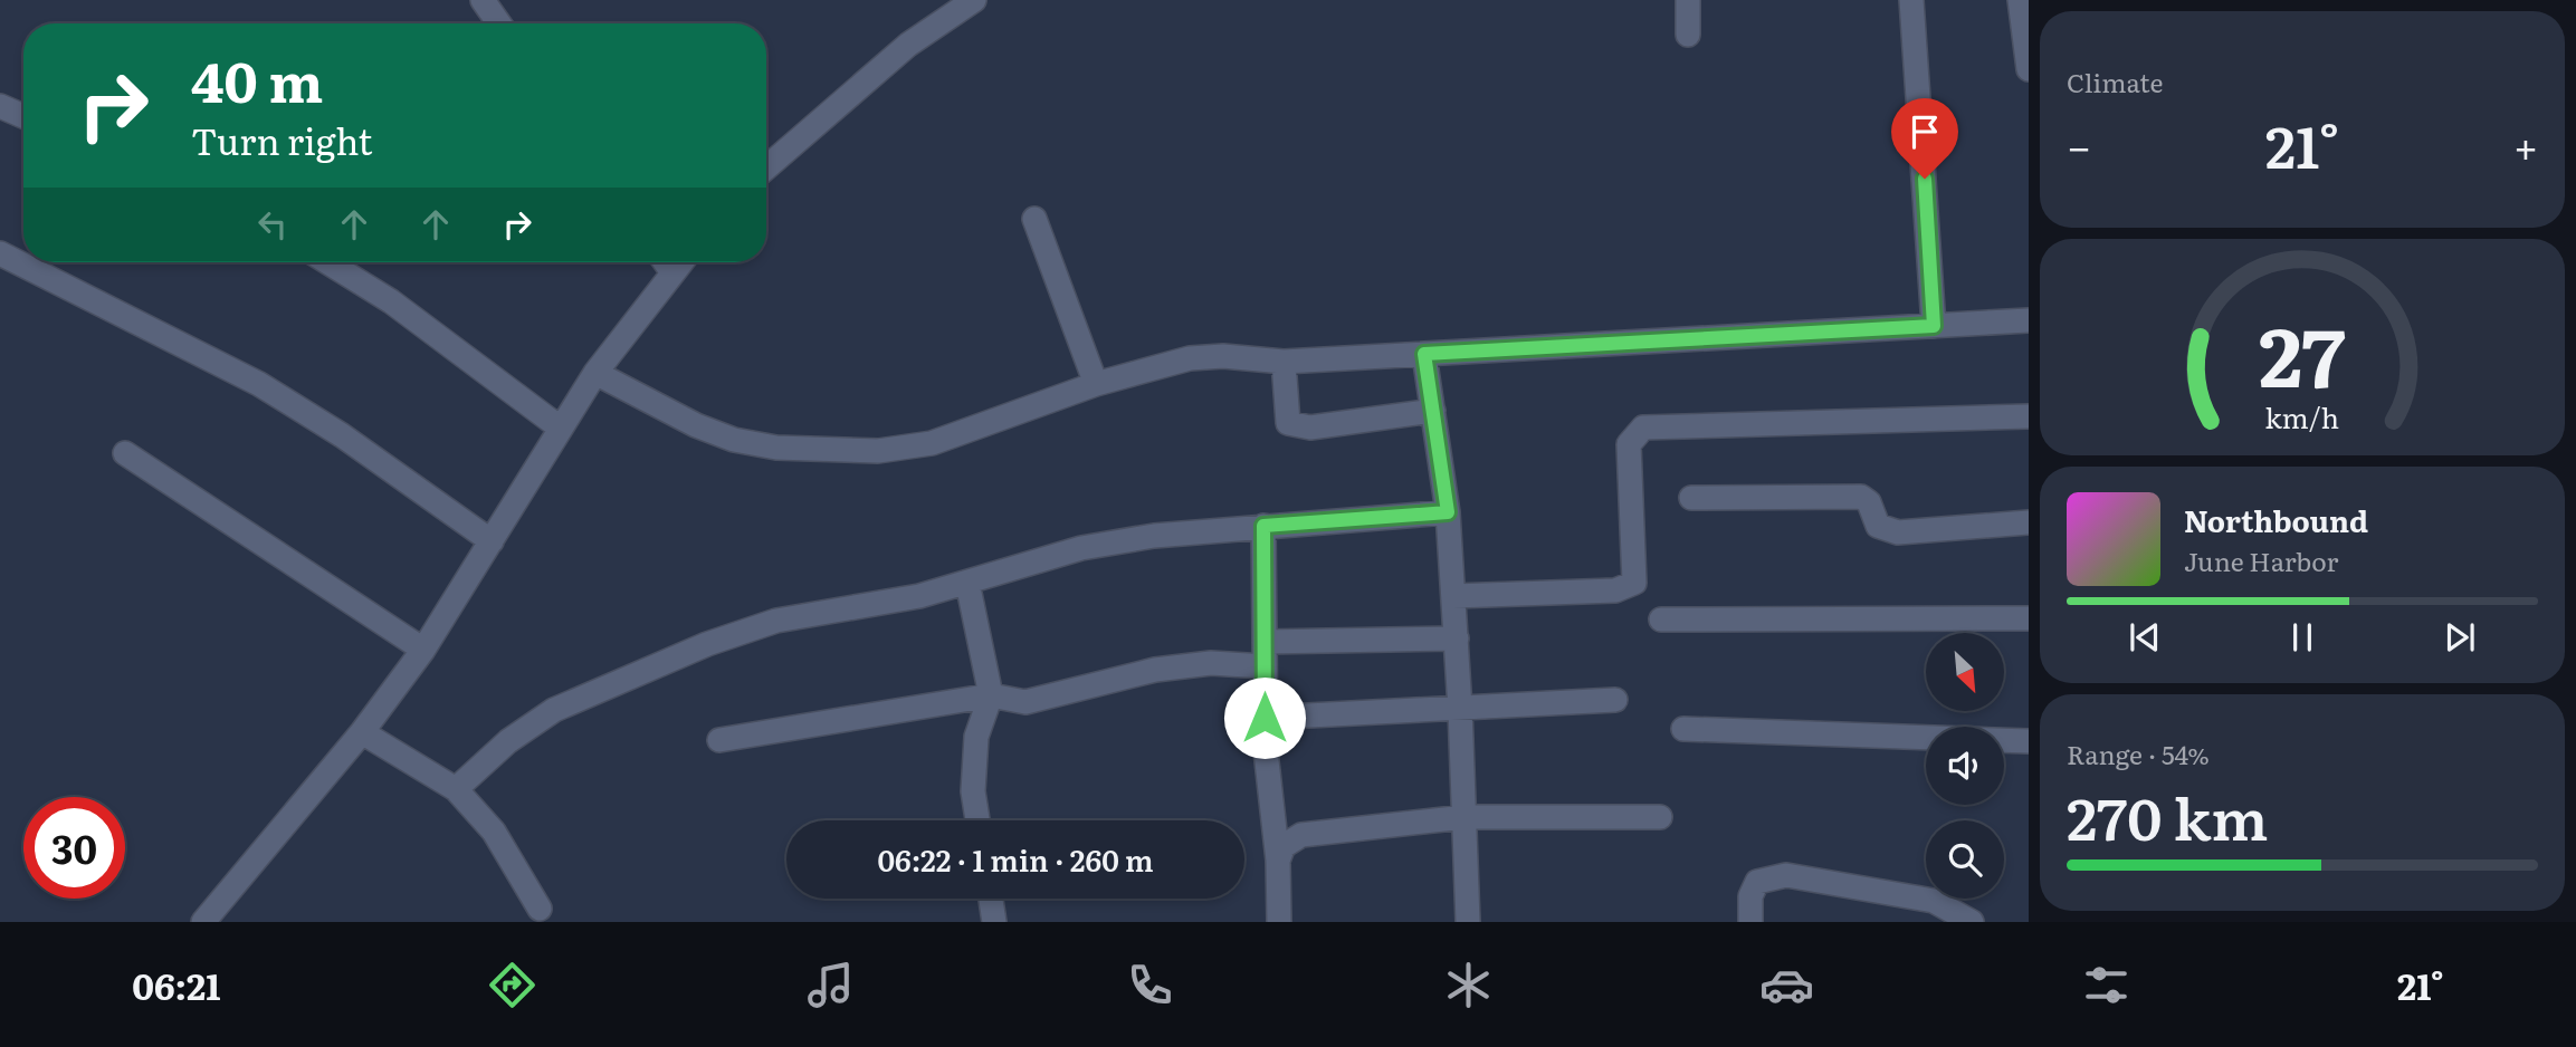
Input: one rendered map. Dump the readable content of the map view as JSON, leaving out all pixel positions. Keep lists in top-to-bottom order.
{
  "north": "bottom right",
  "page": {
    "tile": [
      "Climate",
      ["Range · 54%", "270 km"]
    ],
    "turn": ["40 m", "Turn right"],
    "heat": ["−", "21°", "+"],
    "song": ["Northbound", "June Harbor"],
    "limit": "30",
    "trip": "06:22 · 1 min · 260 m",
    "tabs": ["06:21", "21°"],
    "gauge": ["27", "km/h"]
  }
}
